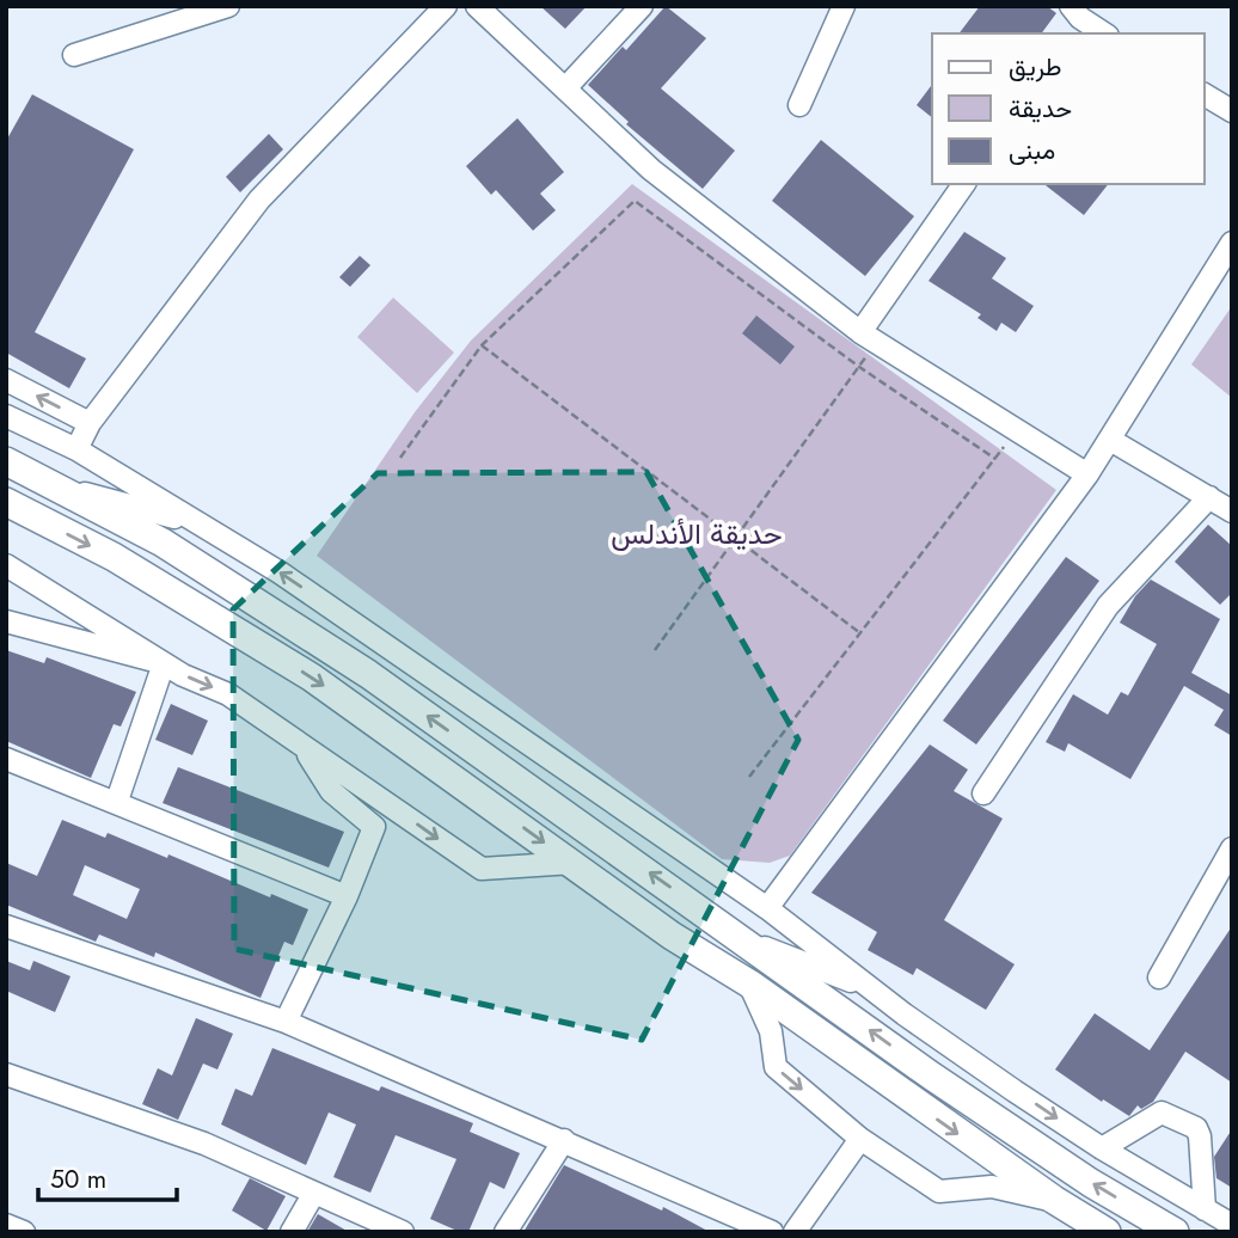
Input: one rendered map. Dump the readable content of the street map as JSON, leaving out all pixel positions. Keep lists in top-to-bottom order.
{
  "parks": ["حديقة الأندلس"],
  "legend": ["طريق", "حديقة", "مبنى"],
  "scale_bar": "50 m"
}
